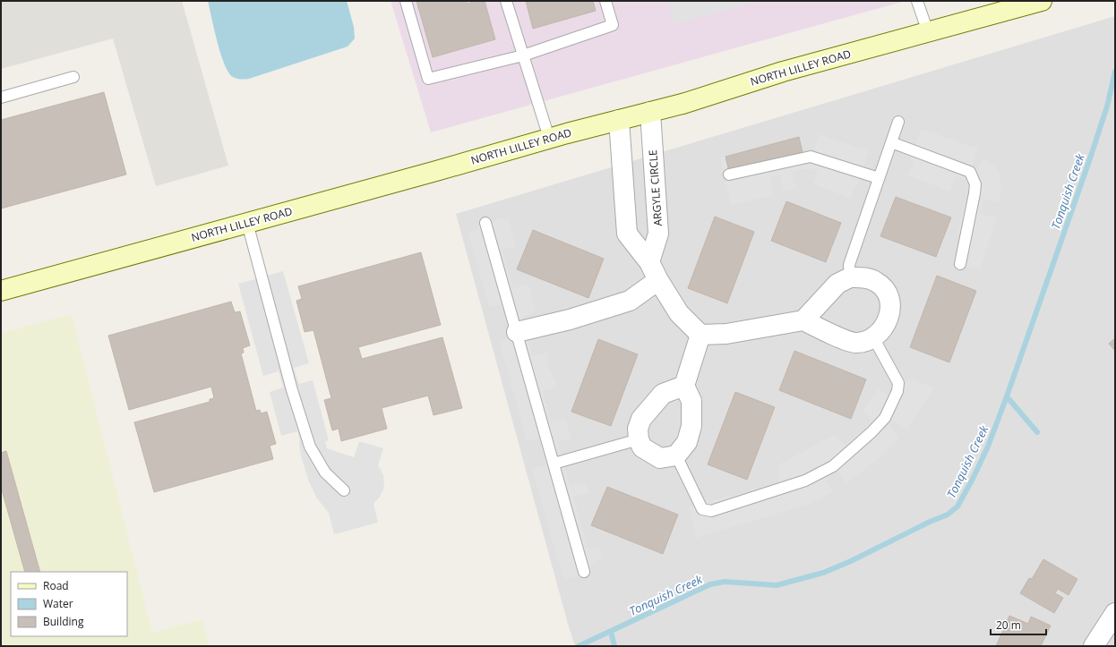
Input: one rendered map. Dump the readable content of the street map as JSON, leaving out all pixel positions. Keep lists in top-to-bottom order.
{
  "streets": {
    "street": ["NORTH LILLEY ROAD", "ARGYLE CIRCLE"]
  },
  "crossings": [
    ["NORTH LILLEY ROAD", "ARGYLE CIRCLE"]
  ],
  "water": ["Tonquish Creek"],
  "legend": ["Road", "Water", "Building"],
  "scale_bar": "20 m"
}
